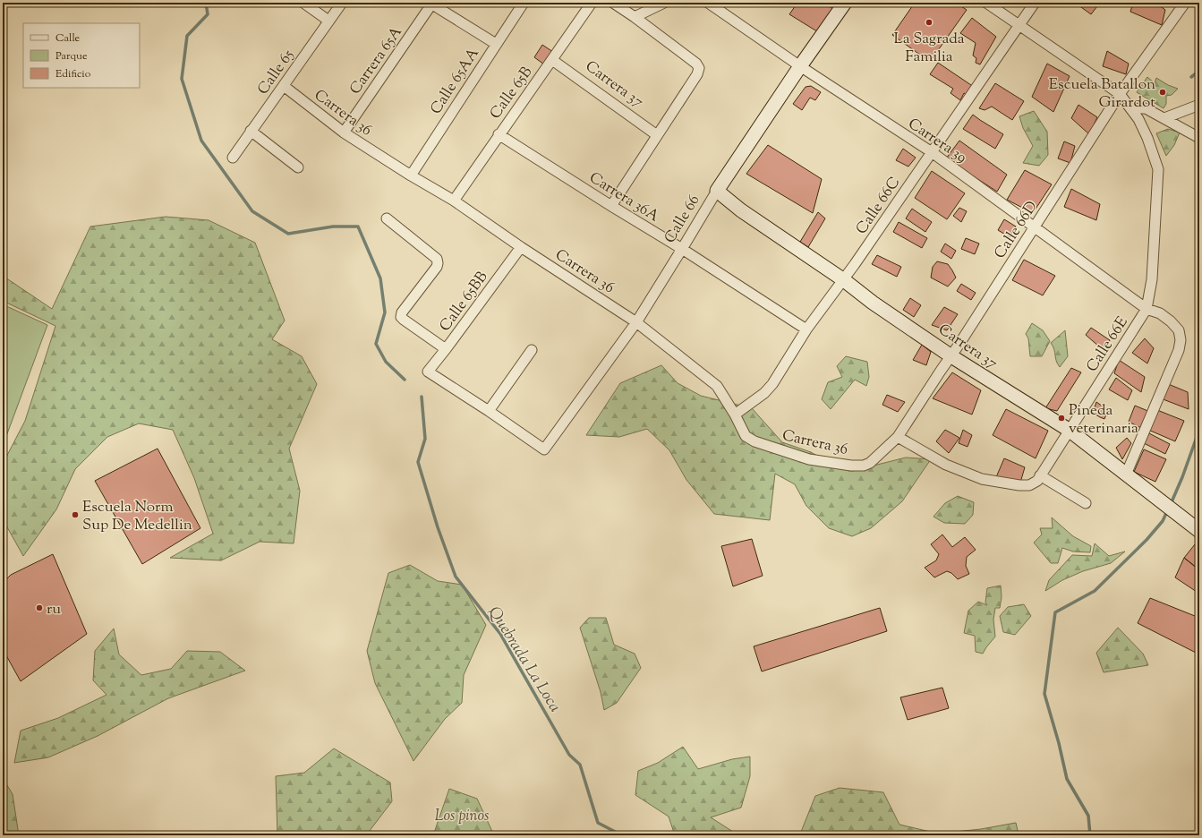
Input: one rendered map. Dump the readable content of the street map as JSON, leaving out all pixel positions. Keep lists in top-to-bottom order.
{
  "streets": {
    "street": [
      "Carrera 65A",
      "Calle 65",
      "Calle 65AA",
      "Carrera 37",
      "Calle 65B",
      "Carrera 36",
      "Carrera 39",
      "Carrera 36A",
      "Calle 66C",
      "Calle 66",
      "Calle 66D",
      "Calle 65BB",
      "Calle 66E"
    ]
  },
  "crossings": [
    ["Carrera 65A", "Carrera 36"],
    ["Calle 65", "Carrera 36"],
    ["Calle 65AA", "Carrera 36"],
    ["Carrera 37", "Calle 65B"],
    ["Carrera 37", "Carrera 39"],
    ["Carrera 37", "Calle 66C"],
    ["Carrera 37", "Calle 66"],
    ["Carrera 37", "Calle 66D"],
    ["Carrera 37", "Calle 66E"],
    ["Calle 65B", "Carrera 36"],
    ["Calle 65B", "Carrera 36A"],
    ["Carrera 36", "Calle 66C"],
    ["Carrera 36", "Calle 66"],
    ["Carrera 36", "Calle 66D"],
    ["Carrera 36", "Calle 65BB"],
    ["Carrera 39", "Calle 66C"],
    ["Carrera 39", "Calle 66"],
    ["Carrera 39", "Calle 66D"],
    ["Carrera 39", "Calle 66E"],
    ["Carrera 36A", "Calle 66C"],
    ["Carrera 36A", "Calle 66"],
    ["Calle 66C", "Calle 66E"],
    ["Calle 66", "Calle 65BB"],
    ["Calle 66D", "Calle 66E"]
  ],
  "water": ["Quebrada La Loca"],
  "parks": ["Los pinos"],
  "places": [
    "La Sagrada Familia",
    "Escuela Batallon Girardot",
    "Pineda veterinaria",
    "Escuela Norm Sup De Medellin",
    "ru"
  ],
  "legend": ["Calle", "Parque", "Edificio"]
}
